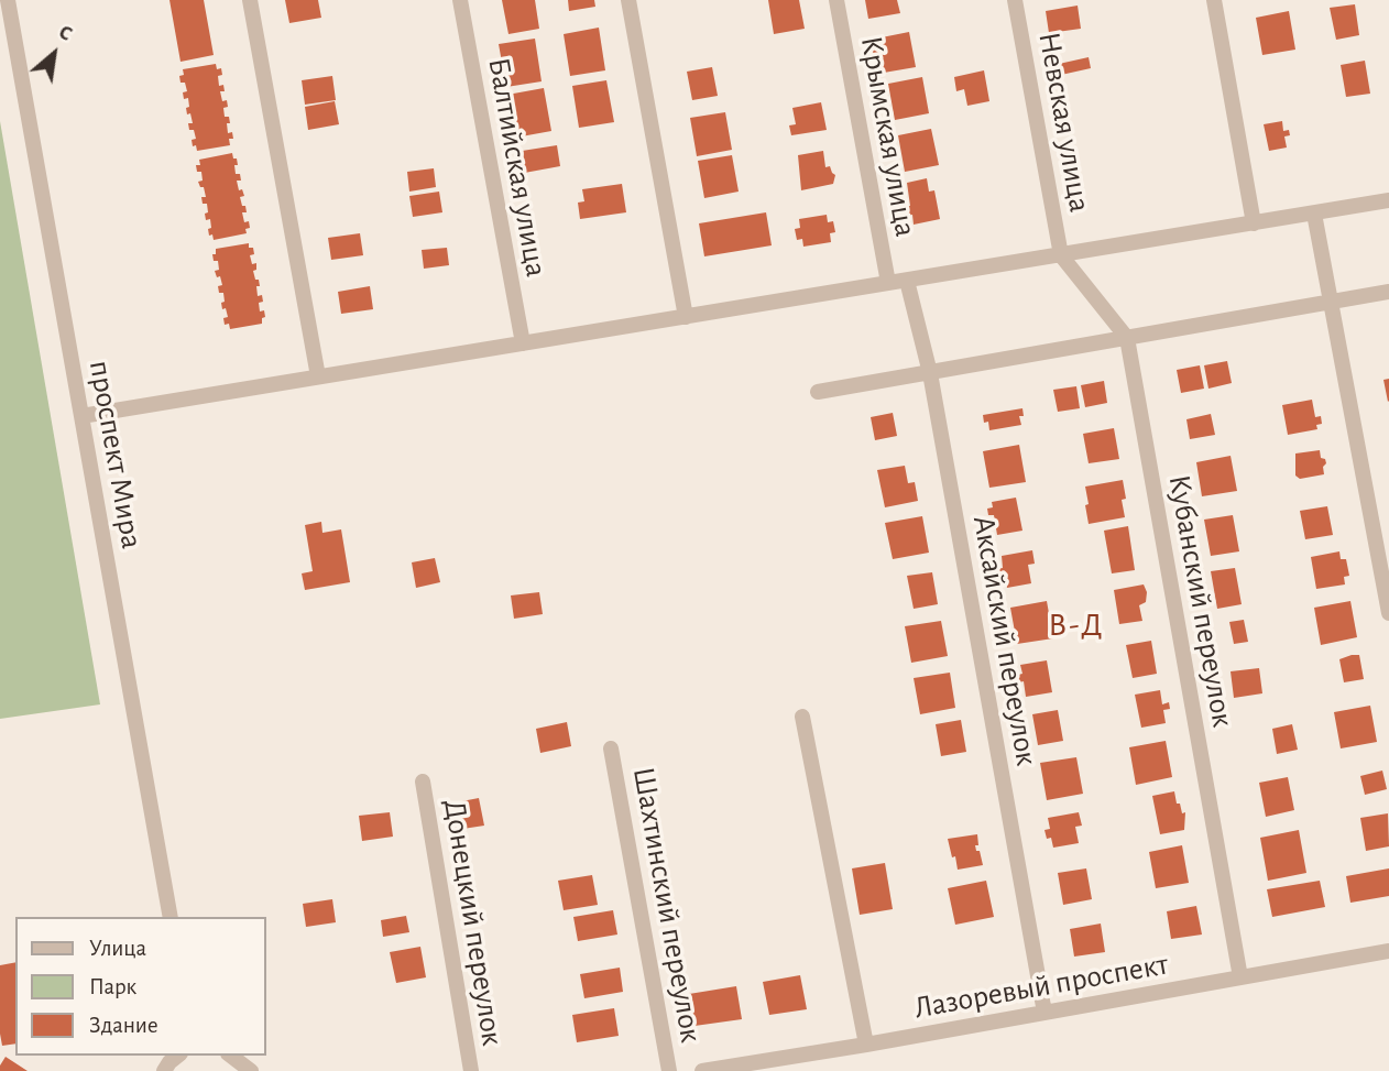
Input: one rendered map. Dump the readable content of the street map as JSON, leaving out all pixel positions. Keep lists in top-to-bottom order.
{
  "streets": {
    "street": [
      "Невская улица",
      "Крымская улица",
      "Балтийская улица",
      "проспект Мира",
      "Кубанский переулок",
      "Аксайский переулок",
      "Шахтинский переулок",
      "Донецкий переулок",
      "Лазоревый проспект"
    ]
  },
  "crossings": [
    ["Невская улица", "Кубанский переулок"],
    ["Кубанский переулок", "Лазоревый проспект"],
    ["Аксайский переулок", "Лазоревый проспект"]
  ],
  "districts": ["В-Д"],
  "legend": ["Улица", "Парк", "Здание"],
  "north": "top right"
}
